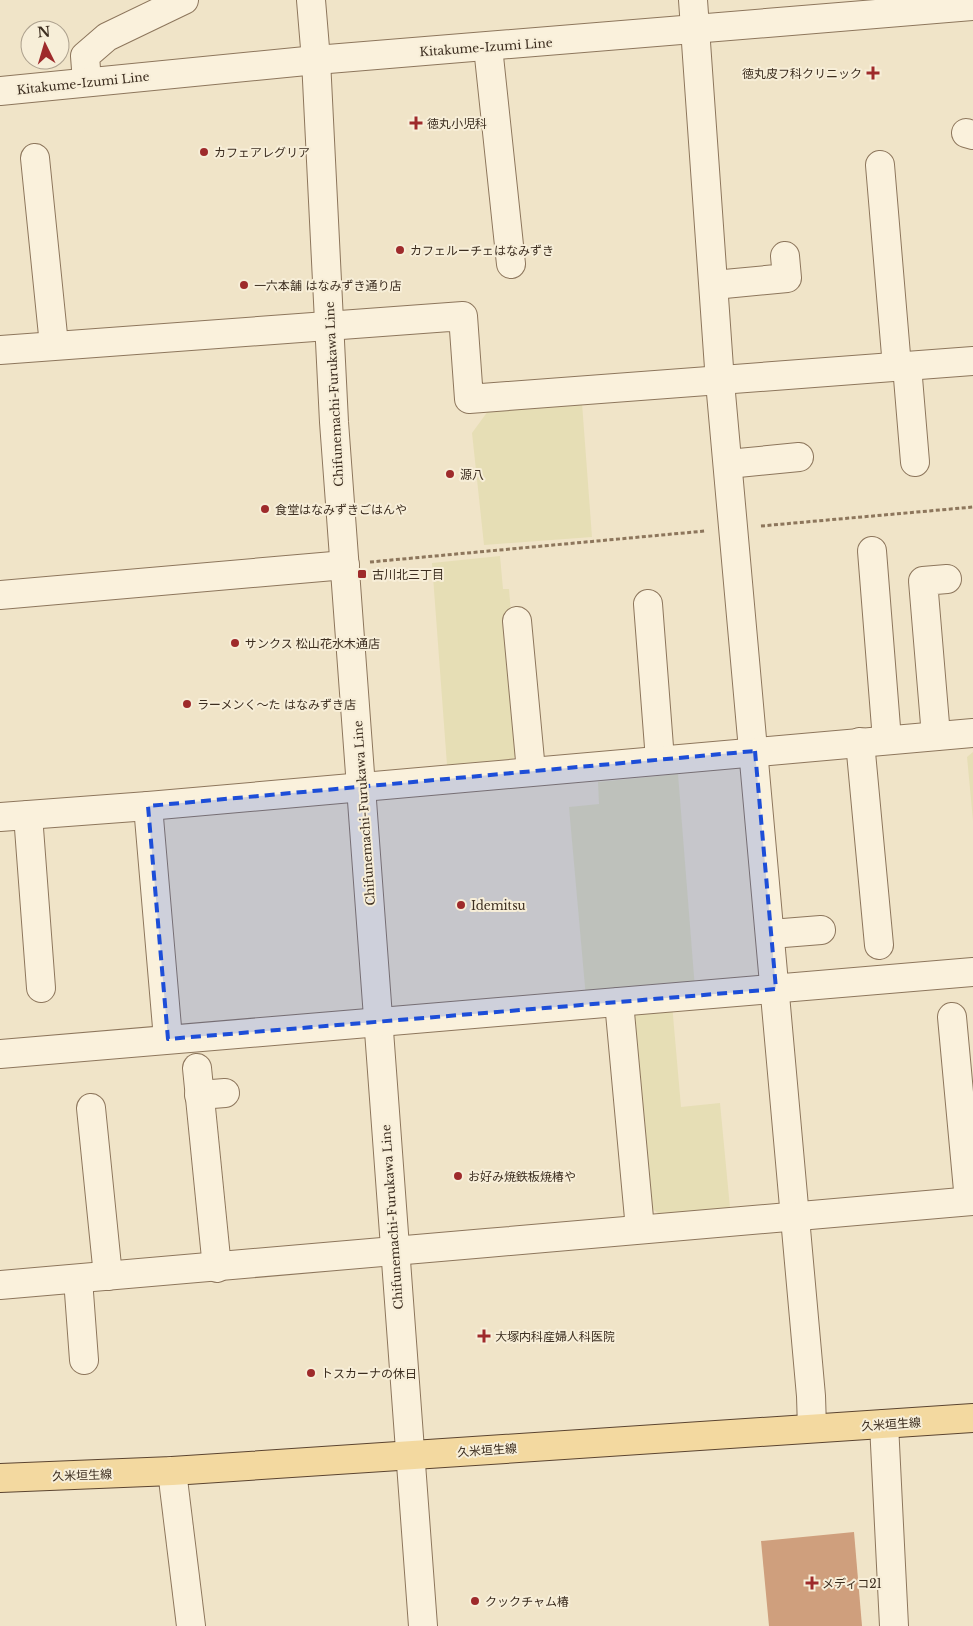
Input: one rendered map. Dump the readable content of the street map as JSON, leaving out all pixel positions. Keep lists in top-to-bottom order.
{
  "streets": {
    "main road": ["久米垣生線"],
    "street": ["Kitakume-Izumi Line", "Chifunemachi-Furukawa Line"]
  },
  "crossings": [
    ["Kitakume-Izumi Line", "Chifunemachi-Furukawa Line"],
    ["Chifunemachi-Furukawa Line", "久米垣生線"]
  ],
  "places": {
    "health": [
      "徳丸皮フ科クリニック",
      "徳丸小児科",
      "大塚内科産婦人科医院",
      "メディコ21"
    ],
    "other": [
      "カフェアレグリア",
      "カフェルーチェはなみずき",
      "一六本舗 はなみずき通り店",
      "源八",
      "食堂はなみずきごはんや",
      "サンクス 松山花水木通店",
      "ラーメンく～た はなみずき店",
      "Idemitsu",
      "お好み焼鉄板焼椿や",
      "トスカーナの休日",
      "クックチャム椿"
    ],
    "transit": ["古川北三丁目"]
  },
  "north": "top"
}
